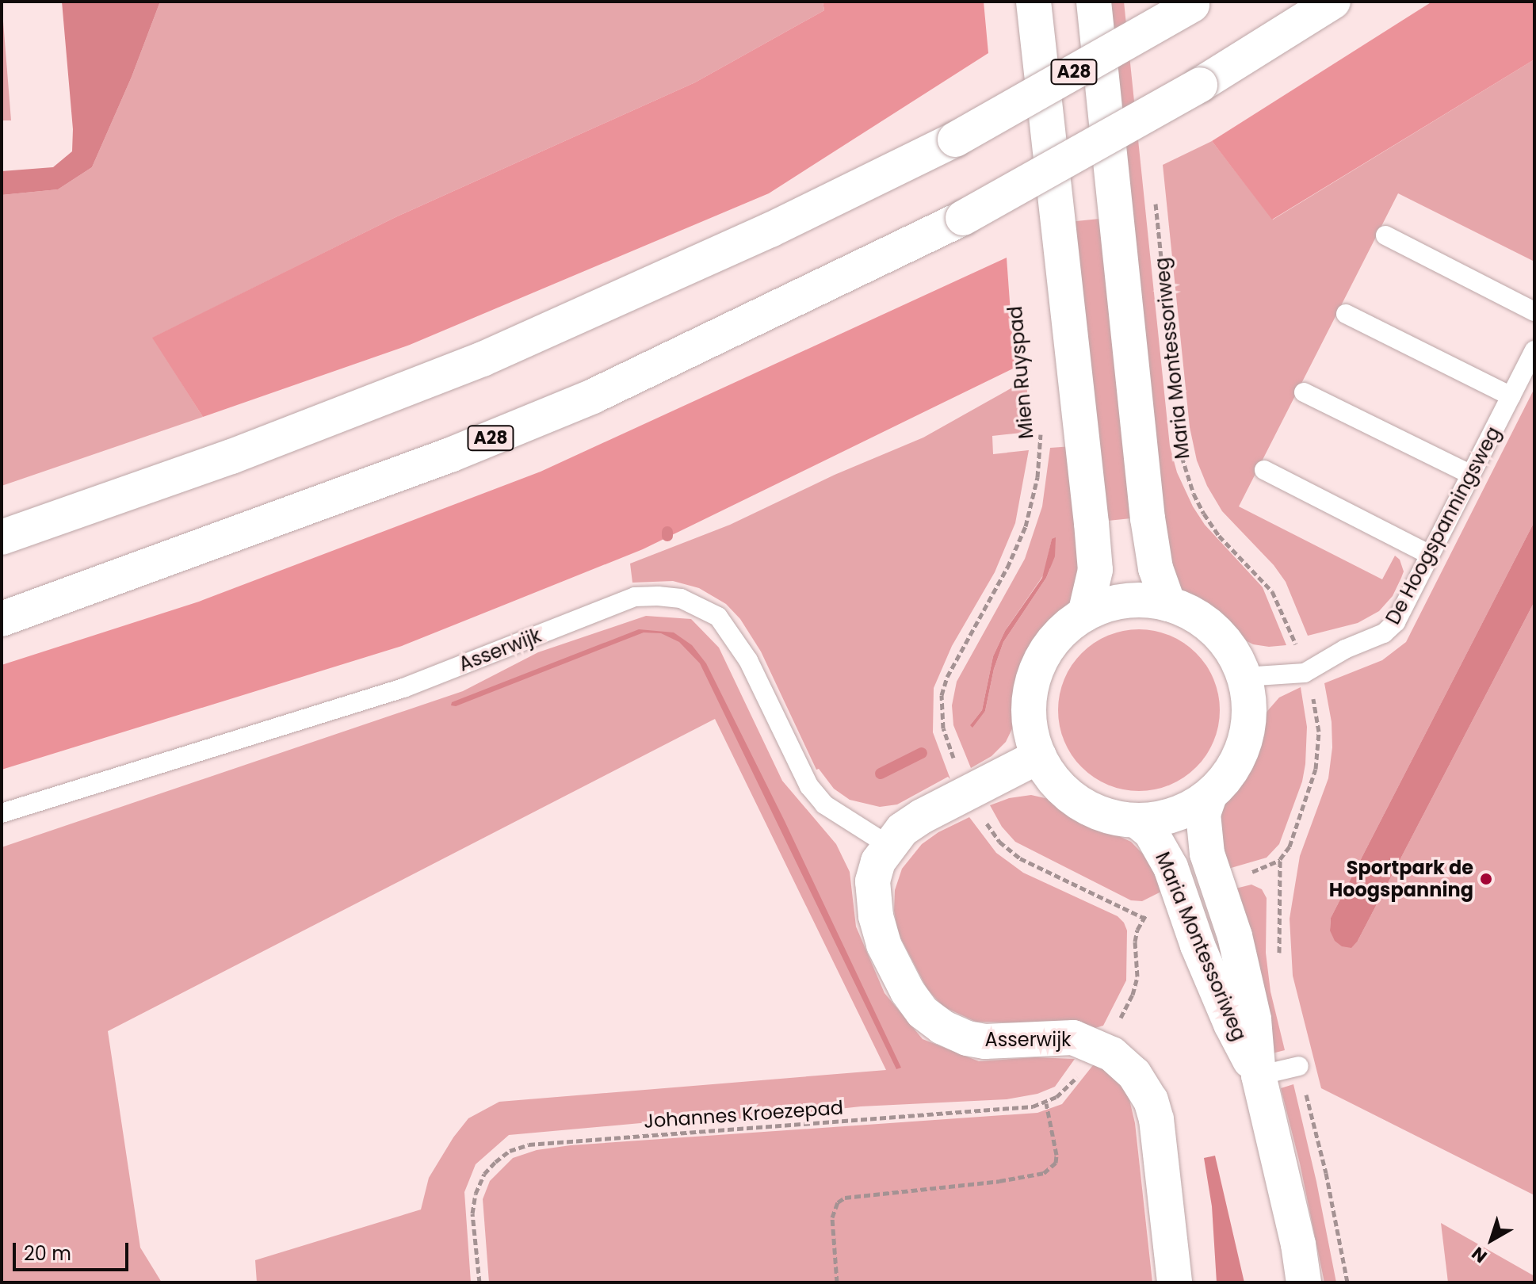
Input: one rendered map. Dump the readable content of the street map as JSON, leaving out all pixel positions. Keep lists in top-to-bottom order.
{
  "streets": {
    "main road": ["A28", "Maria Montessoriweg", "Asserwijk"],
    "lane": ["De Hoogspanningsweg"],
    "path": ["Mien Ruyspad", "Johannes Kroezepad"]
  },
  "crossings": [
    ["Maria Montessoriweg", "De Hoogspanningsweg"],
    ["Maria Montessoriweg", "Asserwijk"],
    ["Mien Ruyspad", "Asserwijk"],
    ["De Hoogspanningsweg", "Asserwijk"],
    ["Asserwijk", "Johannes Kroezepad"]
  ],
  "places": ["Sportpark de Hoogspanning"],
  "scale_bar": "20 m",
  "north": "bottom left"
}
